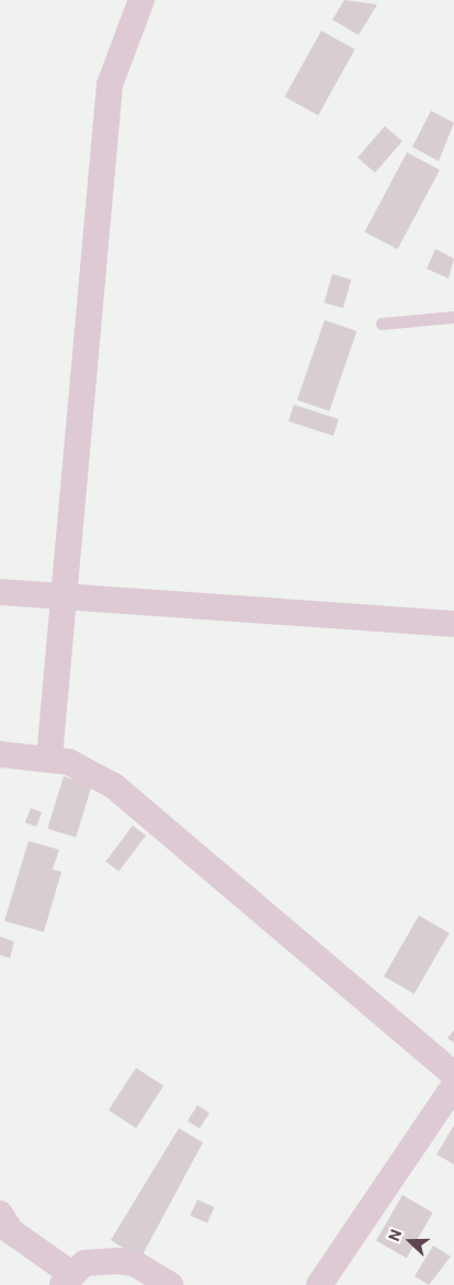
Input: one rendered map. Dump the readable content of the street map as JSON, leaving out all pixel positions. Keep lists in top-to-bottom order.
{
  "north": "left"
}
